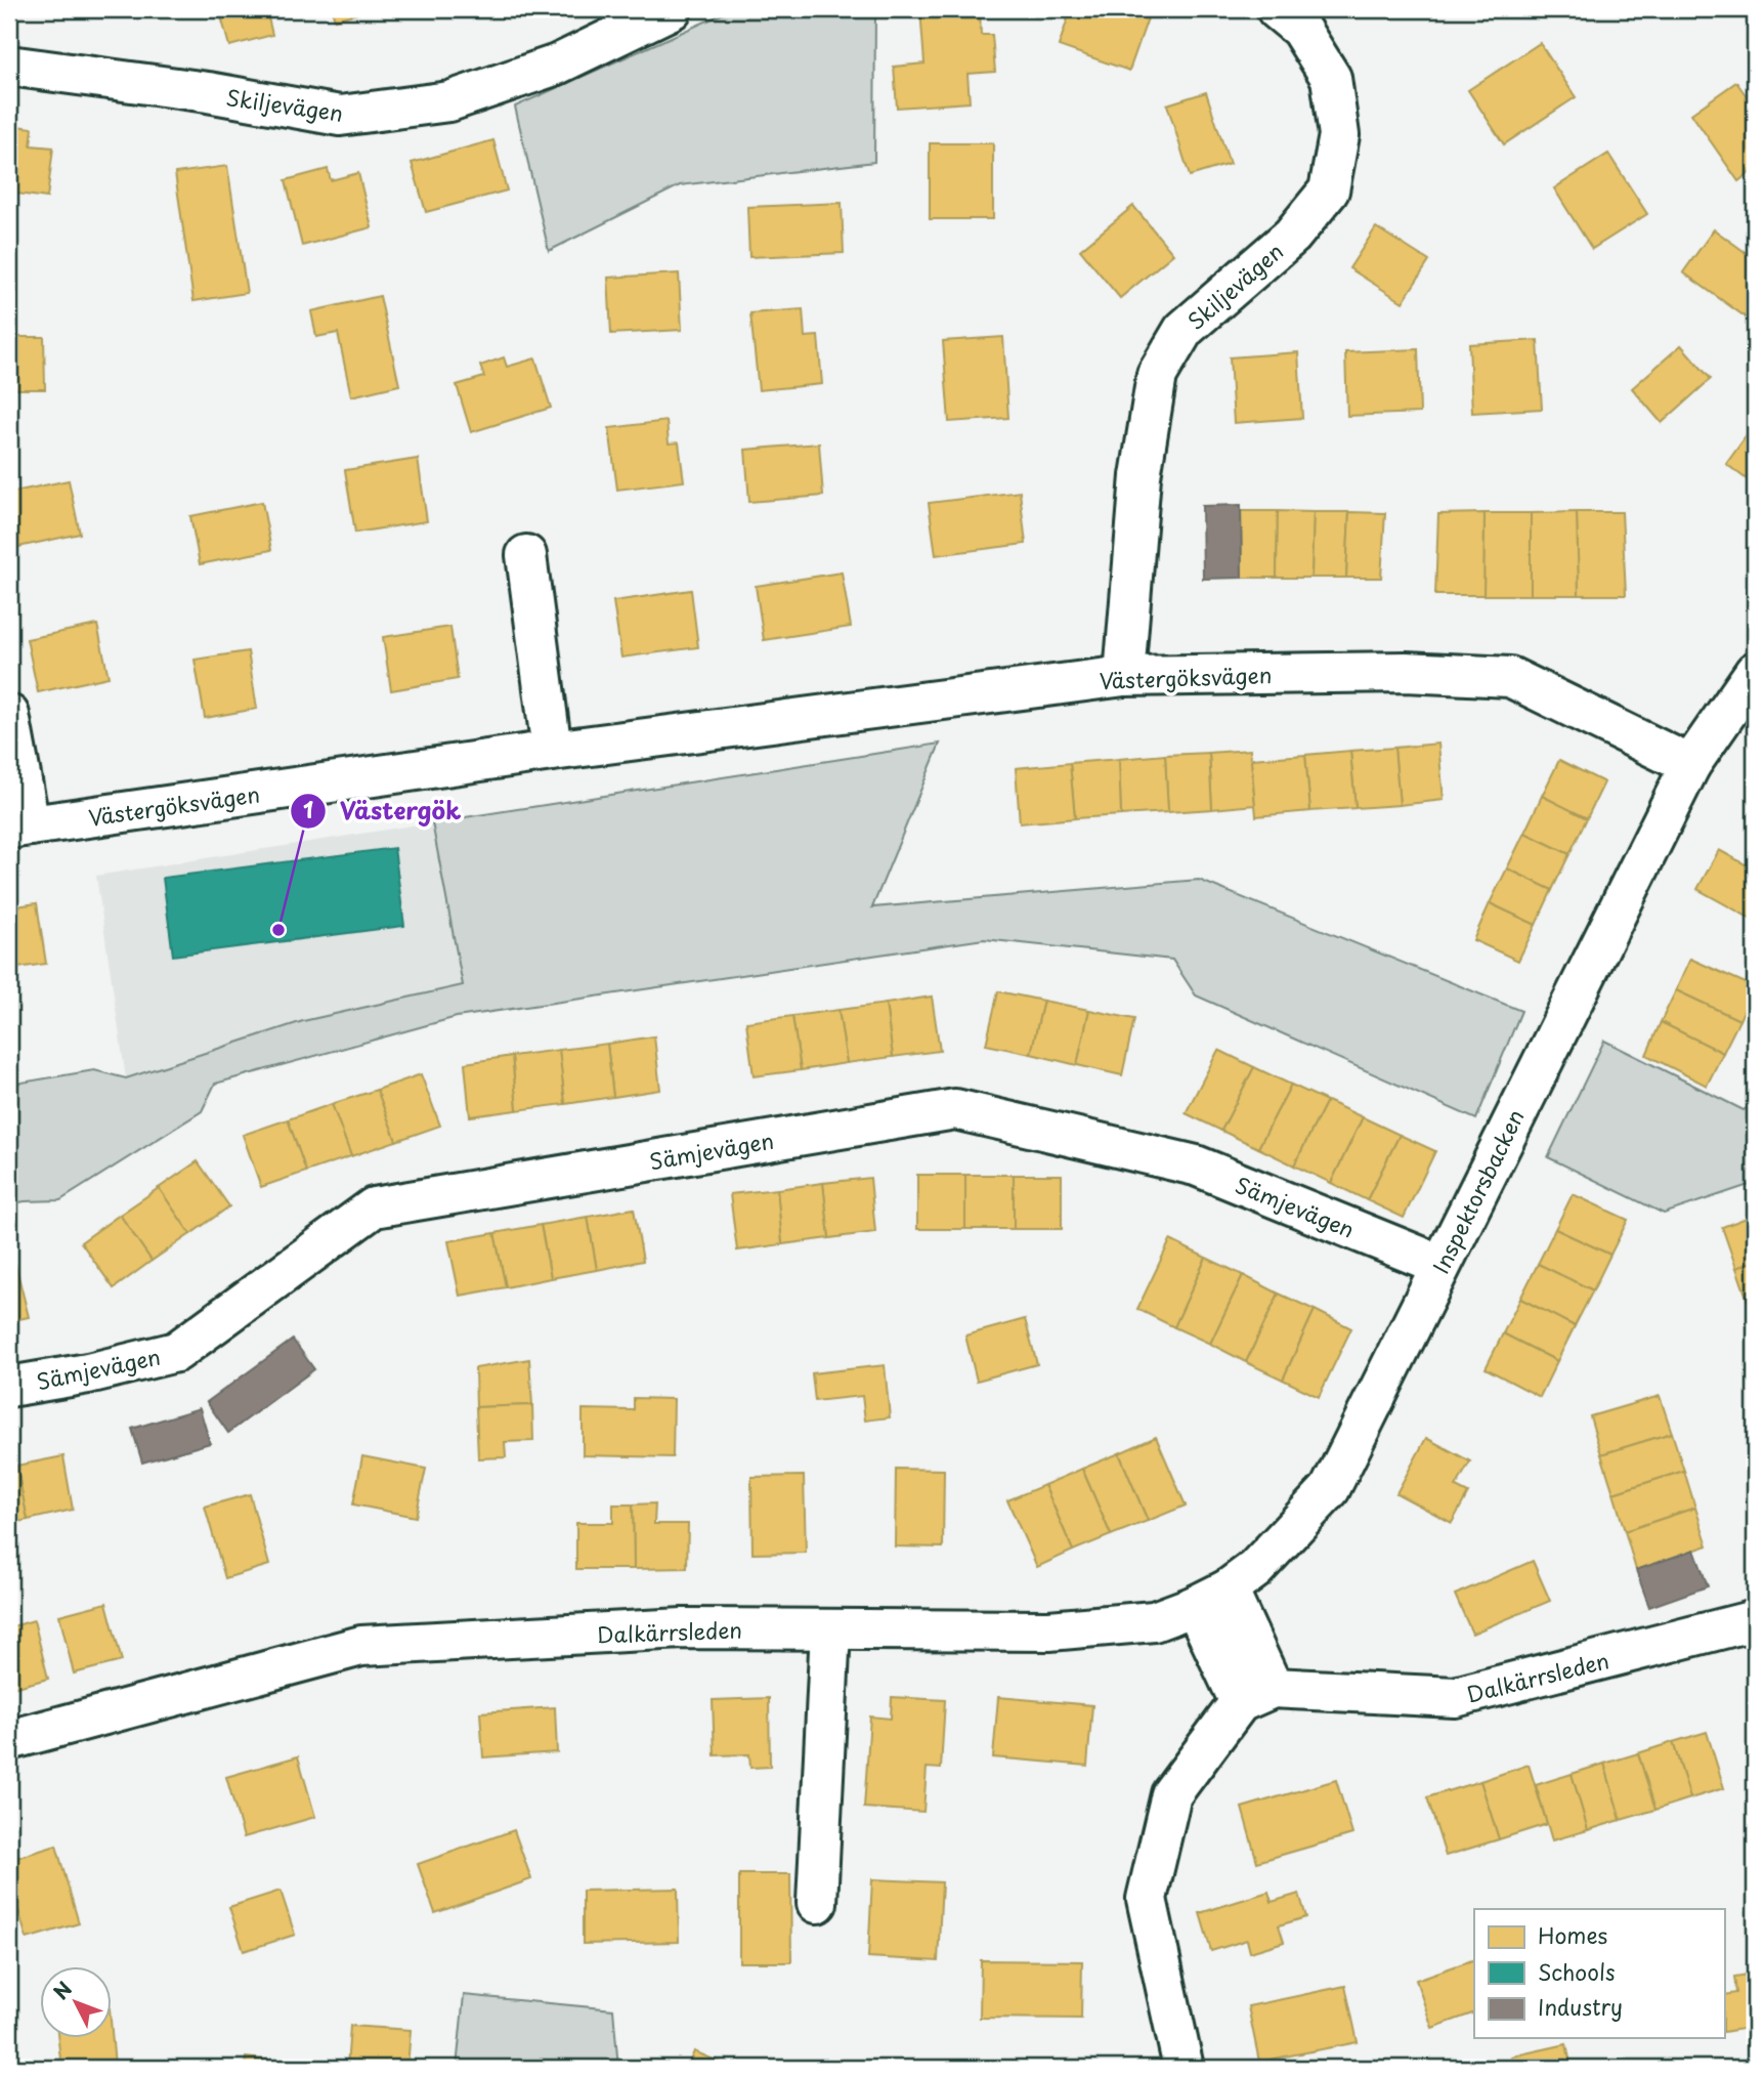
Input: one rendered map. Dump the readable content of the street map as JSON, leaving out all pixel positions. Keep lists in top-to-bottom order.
{
  "streets": {
    "street": [
      "Skiljevägen",
      "Västergöksvägen",
      "Sämjevägen",
      "Inspektorsbacken",
      "Dalkärrsleden"
    ]
  },
  "crossings": [
    ["Skiljevägen", "Västergöksvägen"],
    ["Västergöksvägen", "Inspektorsbacken"],
    ["Sämjevägen", "Inspektorsbacken"],
    ["Inspektorsbacken", "Dalkärrsleden"]
  ],
  "places": ["Västergök"],
  "legend": ["Homes", "Schools", "Industry"],
  "north": "top left"
}
